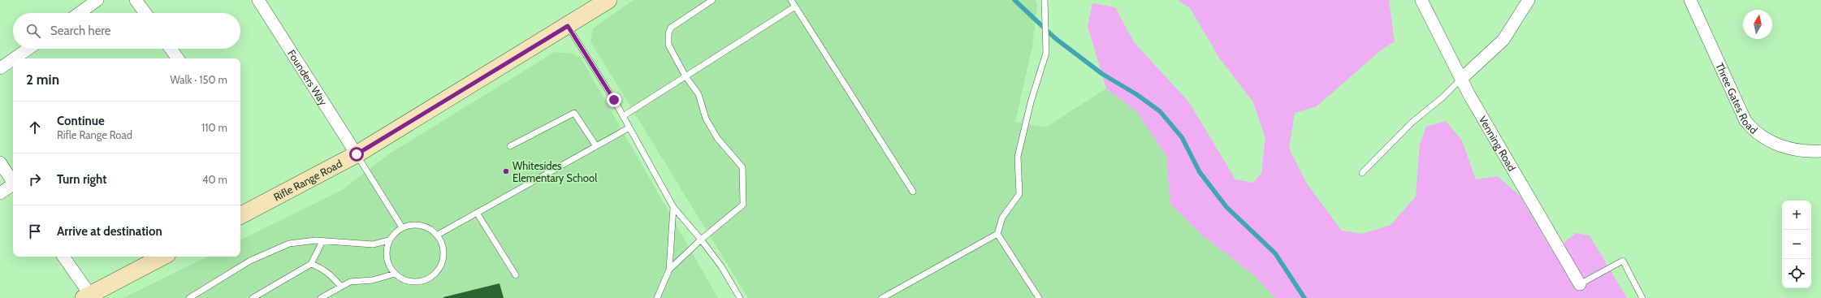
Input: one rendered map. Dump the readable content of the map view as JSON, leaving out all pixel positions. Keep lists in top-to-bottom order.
{
  "streets": {
    "main road": ["Rifle Range Road"],
    "street": ["Founders Way", "Three Gates Road", "Venning Road"]
  },
  "crossings": [
    ["Founders Way", "Rifle Range Road"]
  ],
  "places": ["Whitesides Elementary School"],
  "north": "top",
  "page": {
    "search": "Search here",
    "heading": ["2 min", "Walk · 150 m"],
    "list": [
      ["Continue", "Rifle Range Road", "110 m"],
      ["Turn right", "40 m"],
      "Arrive at destination"
    ],
    "map_buttons": ["+", "−"]
  }
}
